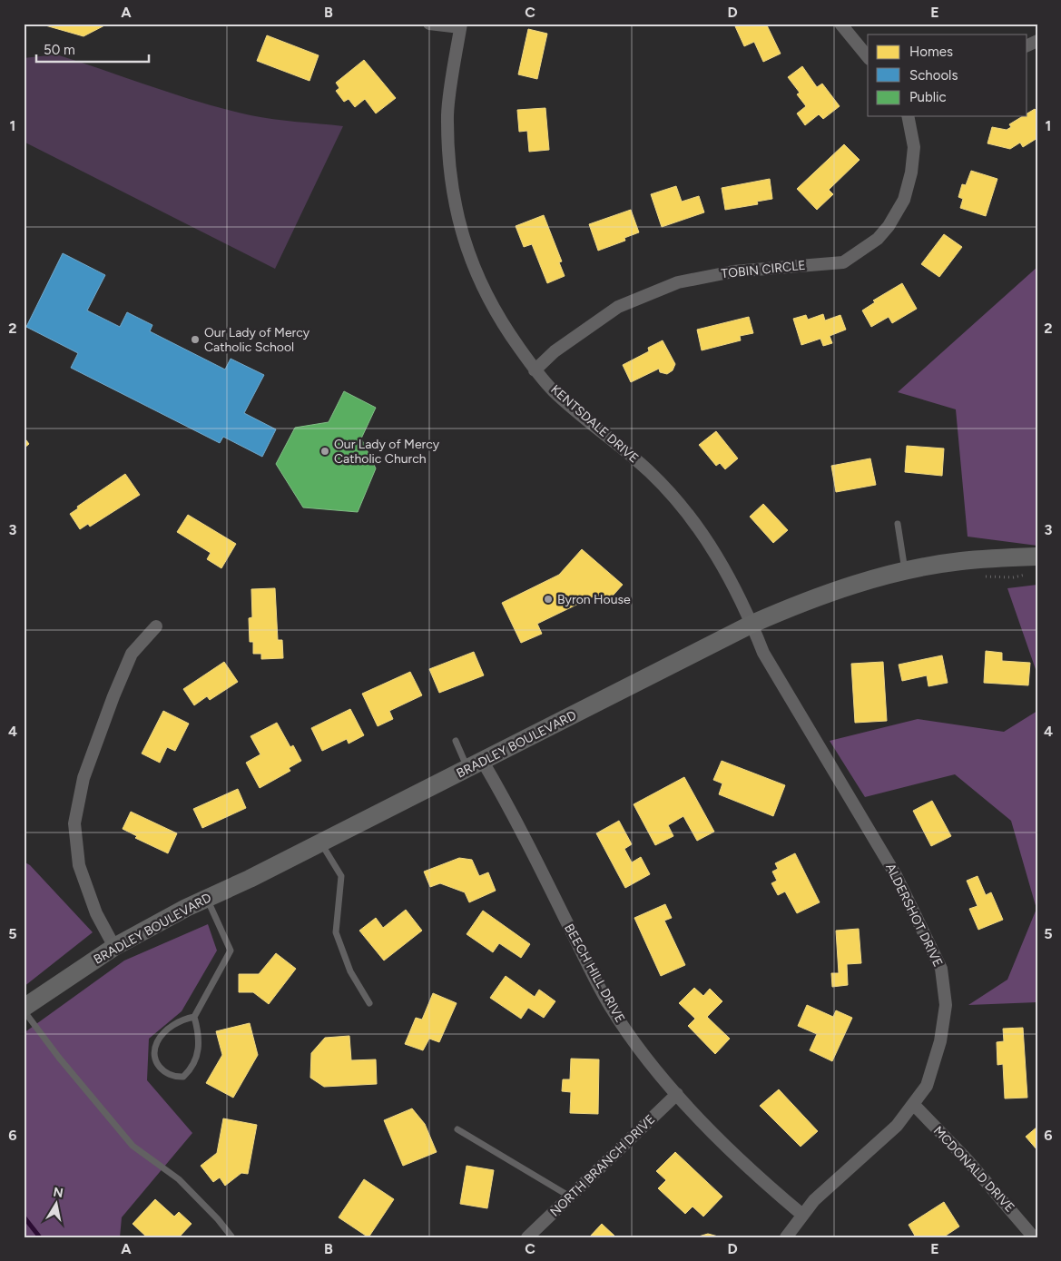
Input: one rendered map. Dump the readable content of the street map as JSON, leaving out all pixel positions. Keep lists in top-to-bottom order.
{
  "streets": {
    "main road": ["BRADLEY BOULEVARD"],
    "street": [
      "TOBIN CIRCLE",
      "KENTSDALE DRIVE",
      "ALDERSHOT DRIVE",
      "BEECH HILL DRIVE",
      "NORTH BRANCH DRIVE",
      "MCDONALD DRIVE"
    ]
  },
  "crossings": [
    ["TOBIN CIRCLE", "KENTSDALE DRIVE"],
    ["KENTSDALE DRIVE", "BRADLEY BOULEVARD"],
    ["KENTSDALE DRIVE", "ALDERSHOT DRIVE"],
    ["BRADLEY BOULEVARD", "ALDERSHOT DRIVE"],
    ["BRADLEY BOULEVARD", "BEECH HILL DRIVE"],
    ["ALDERSHOT DRIVE", "BEECH HILL DRIVE"],
    ["ALDERSHOT DRIVE", "MCDONALD DRIVE"],
    ["BEECH HILL DRIVE", "NORTH BRANCH DRIVE"]
  ],
  "places": ["Our Lady of Mercy Catholic School", "Our Lady of Mercy Catholic Church", "Byron House"],
  "legend": ["Homes", "Schools", "Public"],
  "scale_bar": "50 m",
  "north": "top",
  "grid": {
    "columns": [
      "A",
      "B",
      "C",
      "D",
      "E"
    ],
    "rows": [
      "1",
      "2",
      "3",
      "4",
      "5",
      "6"
    ]
  }
}
